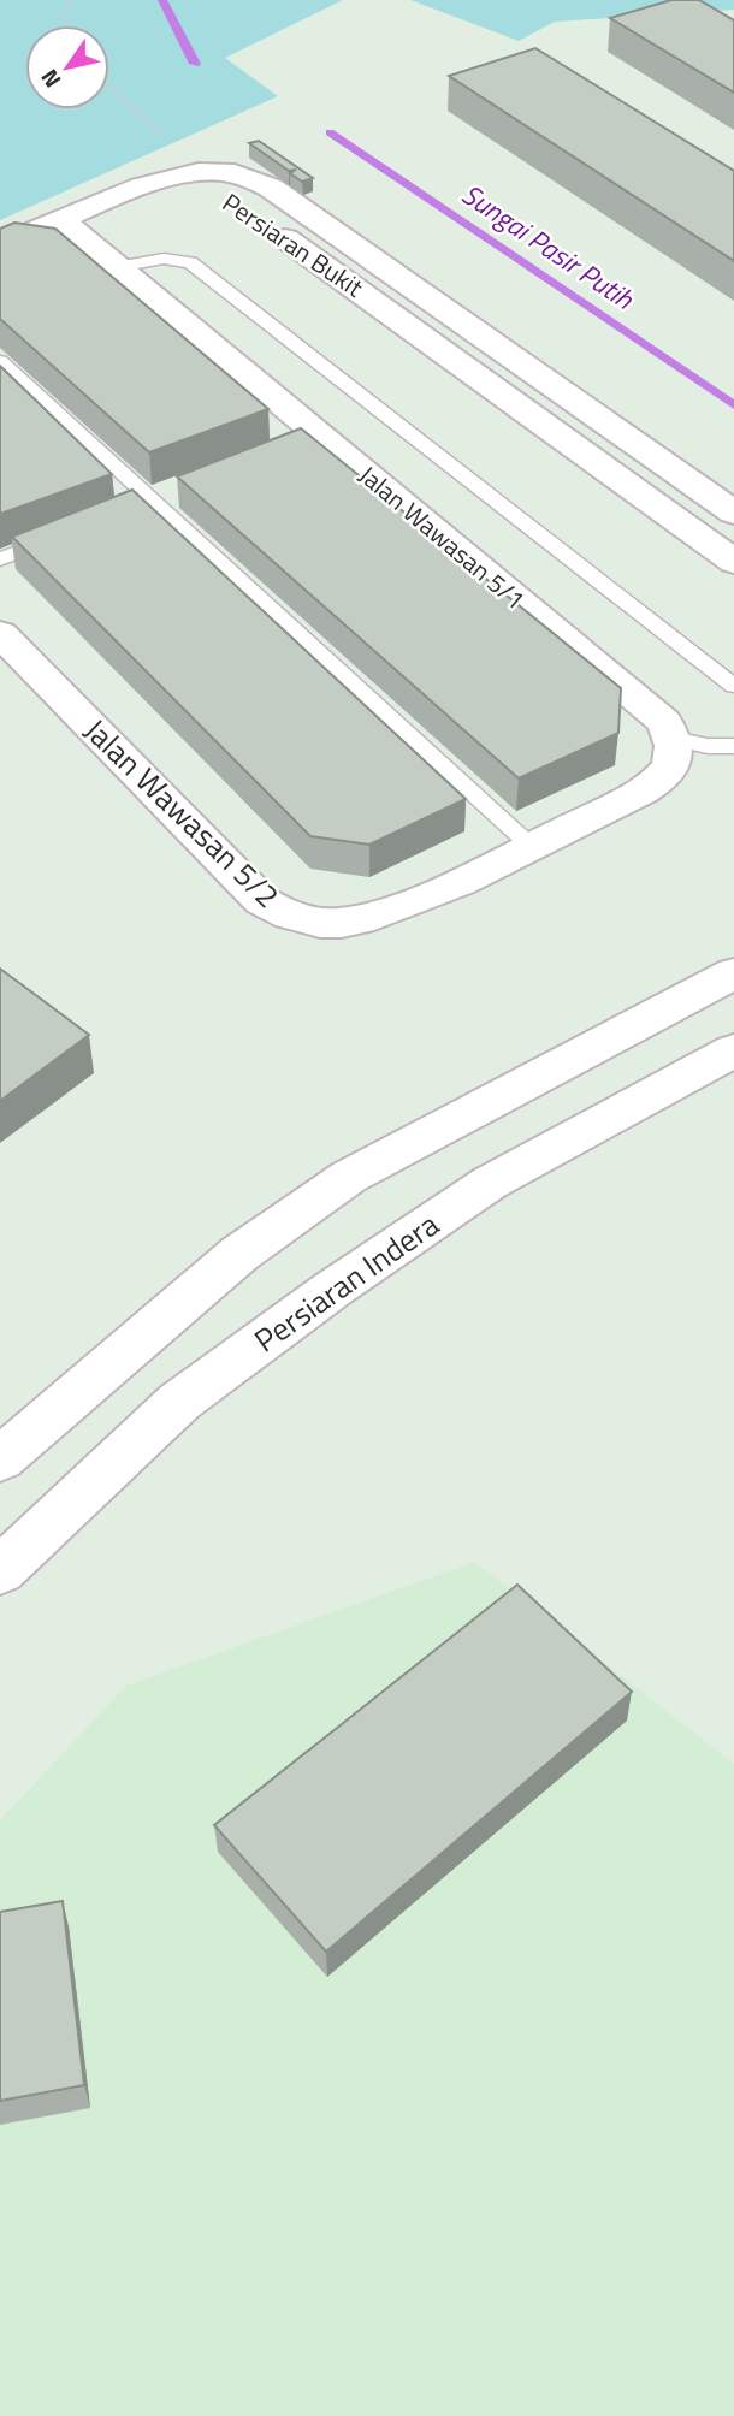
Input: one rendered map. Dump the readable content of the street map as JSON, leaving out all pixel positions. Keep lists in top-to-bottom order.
{
  "streets": {
    "street": [
      "Persiaran Bukit",
      "Jalan Wawasan 5/1",
      "Jalan Wawasan 5/2",
      "Persiaran Indera"
    ]
  },
  "water": ["Sungai Pasir Putih"],
  "north": "bottom left"
}
